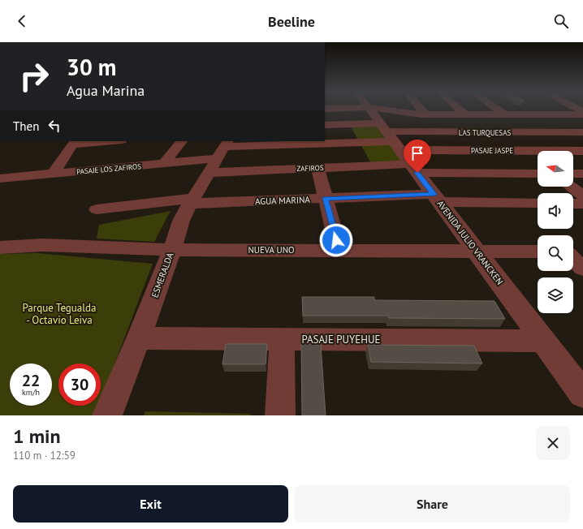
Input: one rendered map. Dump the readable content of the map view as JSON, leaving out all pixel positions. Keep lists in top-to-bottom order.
{
  "streets": {
    "street": [
      "LAS TURQUESAS",
      "PASAJE JASPE",
      "ZAFIROS",
      "PASAJE LOS ZAFIROS",
      "AGUA MARINA",
      "AVENIDA JULIO VRANCKEN",
      "NUEVA UNO",
      "ESMERALDA",
      "PASAJE PUYEHUE"
    ]
  },
  "crossings": [
    ["LAS TURQUESAS", "PASAJE JASPE"],
    ["LAS TURQUESAS", "ZAFIROS"],
    ["LAS TURQUESAS", "AVENIDA JULIO VRANCKEN"],
    ["PASAJE JASPE", "ZAFIROS"],
    ["PASAJE JASPE", "PASAJE LOS ZAFIROS"],
    ["PASAJE JASPE", "AVENIDA JULIO VRANCKEN"],
    ["PASAJE JASPE", "ESMERALDA"],
    ["ZAFIROS", "PASAJE LOS ZAFIROS"],
    ["ZAFIROS", "AVENIDA JULIO VRANCKEN"],
    ["ZAFIROS", "ESMERALDA"],
    ["PASAJE LOS ZAFIROS", "ESMERALDA"],
    ["AGUA MARINA", "AVENIDA JULIO VRANCKEN"],
    ["AGUA MARINA", "ESMERALDA"],
    ["AVENIDA JULIO VRANCKEN", "NUEVA UNO"],
    ["AVENIDA JULIO VRANCKEN", "PASAJE PUYEHUE"],
    ["NUEVA UNO", "ESMERALDA"],
    ["ESMERALDA", "PASAJE PUYEHUE"]
  ],
  "parks": ["Parque Tegualda - Octavio Leiva"],
  "north": "left",
  "page": {
    "header": "Beeline",
    "turn": ["30 m", "Agua Marina"],
    "then": "Then",
    "speed": "22 km/h",
    "limit": "30",
    "heading": ["1 min", "110 m · 12:59"],
    "buttons": ["Exit", "Share"]
  }
}
